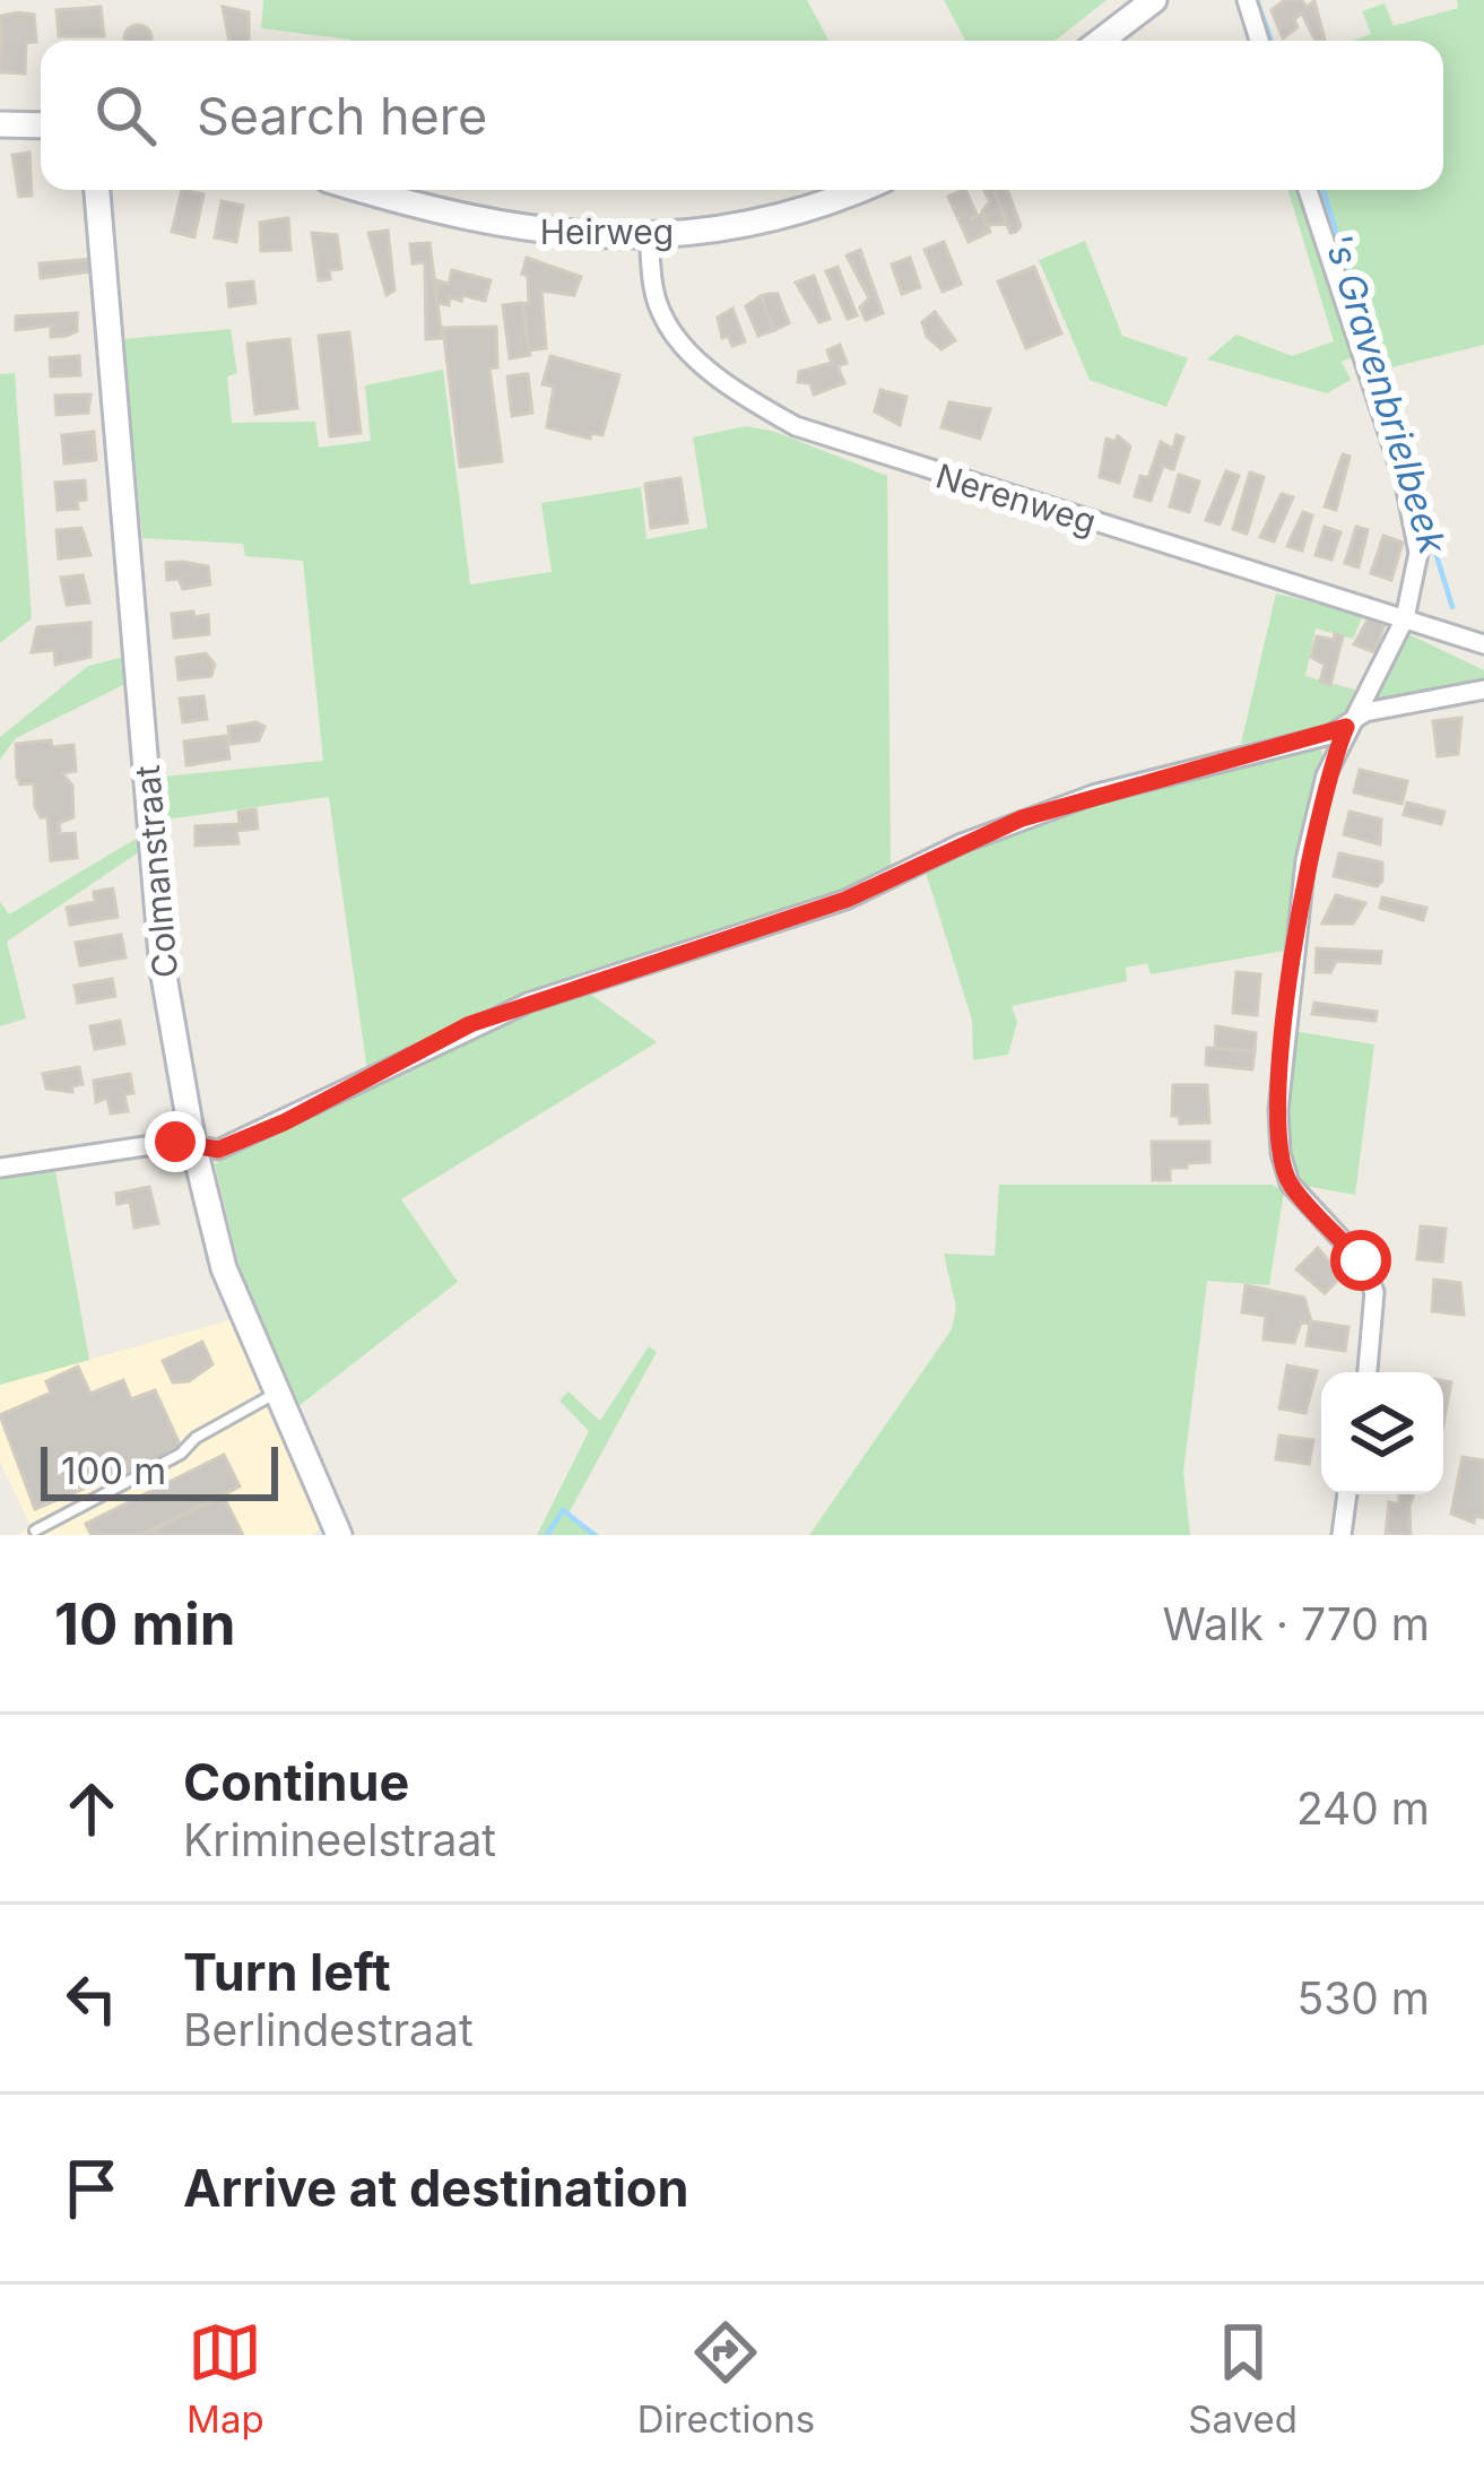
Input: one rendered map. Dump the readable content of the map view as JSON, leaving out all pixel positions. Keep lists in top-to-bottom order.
{
  "streets": {
    "main road": ["Heirweg", "Colmanstraat"],
    "street": ["Nerenweg"]
  },
  "crossings": [
    ["Heirweg", "Nerenweg"]
  ],
  "water": ["'s Gravenbrielbeek"],
  "scale_bar": "100 m",
  "page": {
    "search": "Search here",
    "scale": "100 m",
    "heading": ["10 min", "Walk · 770 m"],
    "list": [
      ["Continue", "Krimineelstraat", "240 m"],
      ["Turn left", "Berlindestraat", "530 m"],
      "Arrive at destination"
    ],
    "nav": ["Map", "Directions", "Saved"]
  }
}
